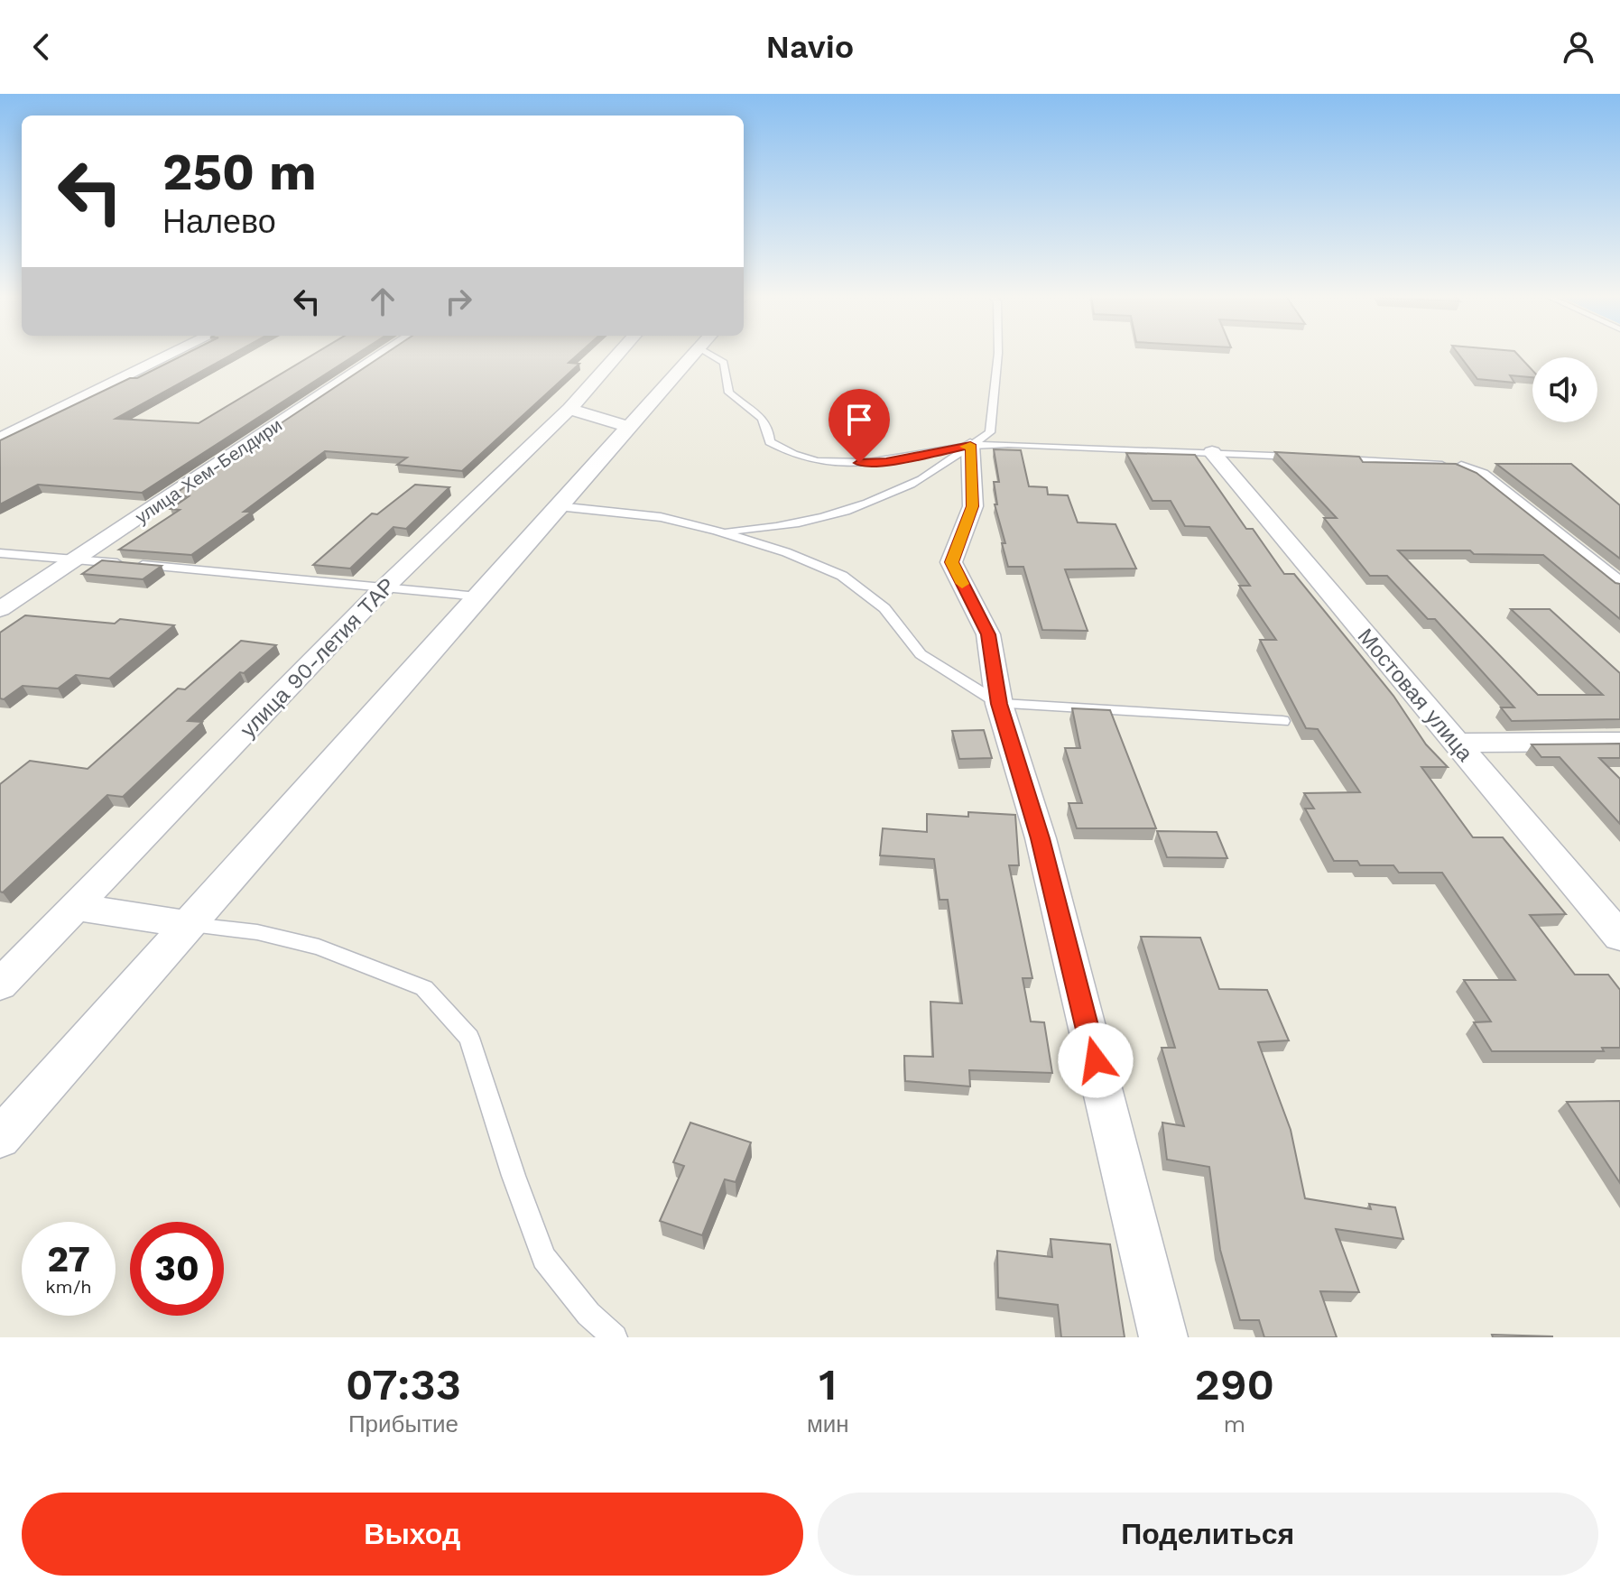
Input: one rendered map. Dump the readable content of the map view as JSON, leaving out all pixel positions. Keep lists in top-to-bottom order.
{
  "streets": {
    "street": ["улица Хем-Белдири", "улица 90-летия ТАР", "Мостовая улица"]
  },
  "page": {
    "header": "Navio",
    "turn": ["250 m", "Налево"],
    "speed": "27 km/h",
    "limit": "30",
    "eta": [
      "07:33",
      "Прибытие",
      "1",
      "мин",
      "290",
      "m"
    ],
    "buttons": ["Выход", "Поделиться"]
  }
}
